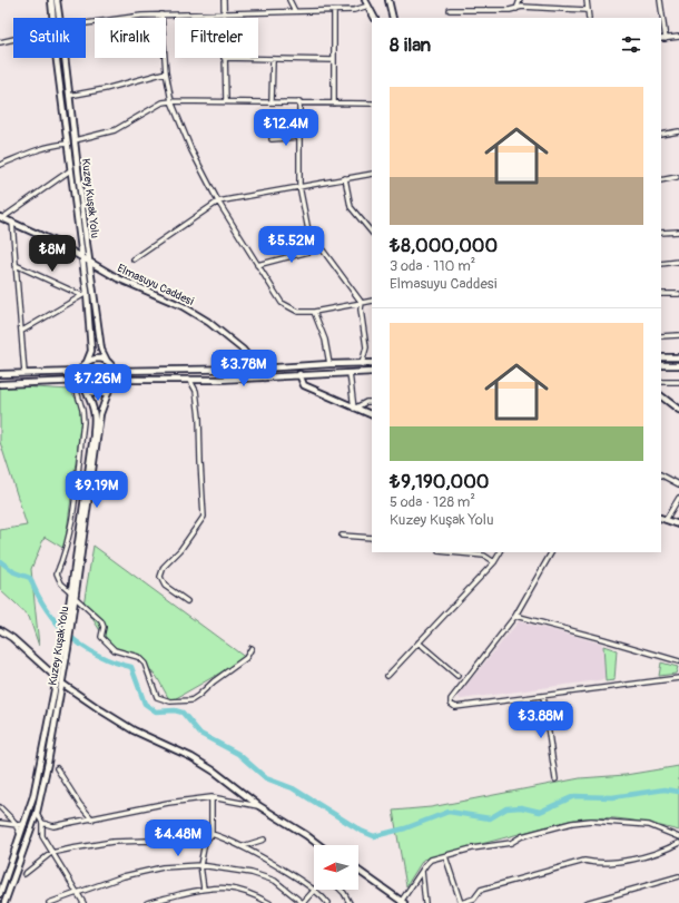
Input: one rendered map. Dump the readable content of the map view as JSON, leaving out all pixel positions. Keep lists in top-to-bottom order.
{
  "streets": {
    "main road": ["Kuzey Kuşak Yolu", "Elmasuyu Caddesi"]
  },
  "crossings": [
    ["Kuzey Kuşak Yolu", "Elmasuyu Caddesi"]
  ],
  "north": "left",
  "page": {
    "chip": ["Satılık", "Kiralık", "Filtreler"],
    "heading": "8 ilan",
    "list": [
      {
        "name": "₺8,000,000",
        "note": "3 oda · 110 m² · Elmasuyu Caddesi"
      },
      {
        "name": "₺9,190,000",
        "note": "5 oda · 128 m² · Kuzey Kuşak Yolu"
      }
    ],
    "price": [
      "₺12.4M",
      "₺5.52M",
      "₺8M",
      "₺3.78M",
      "₺7.26M",
      "₺9.19M",
      "₺3.88M",
      "₺4.48M"
    ]
  }
}
